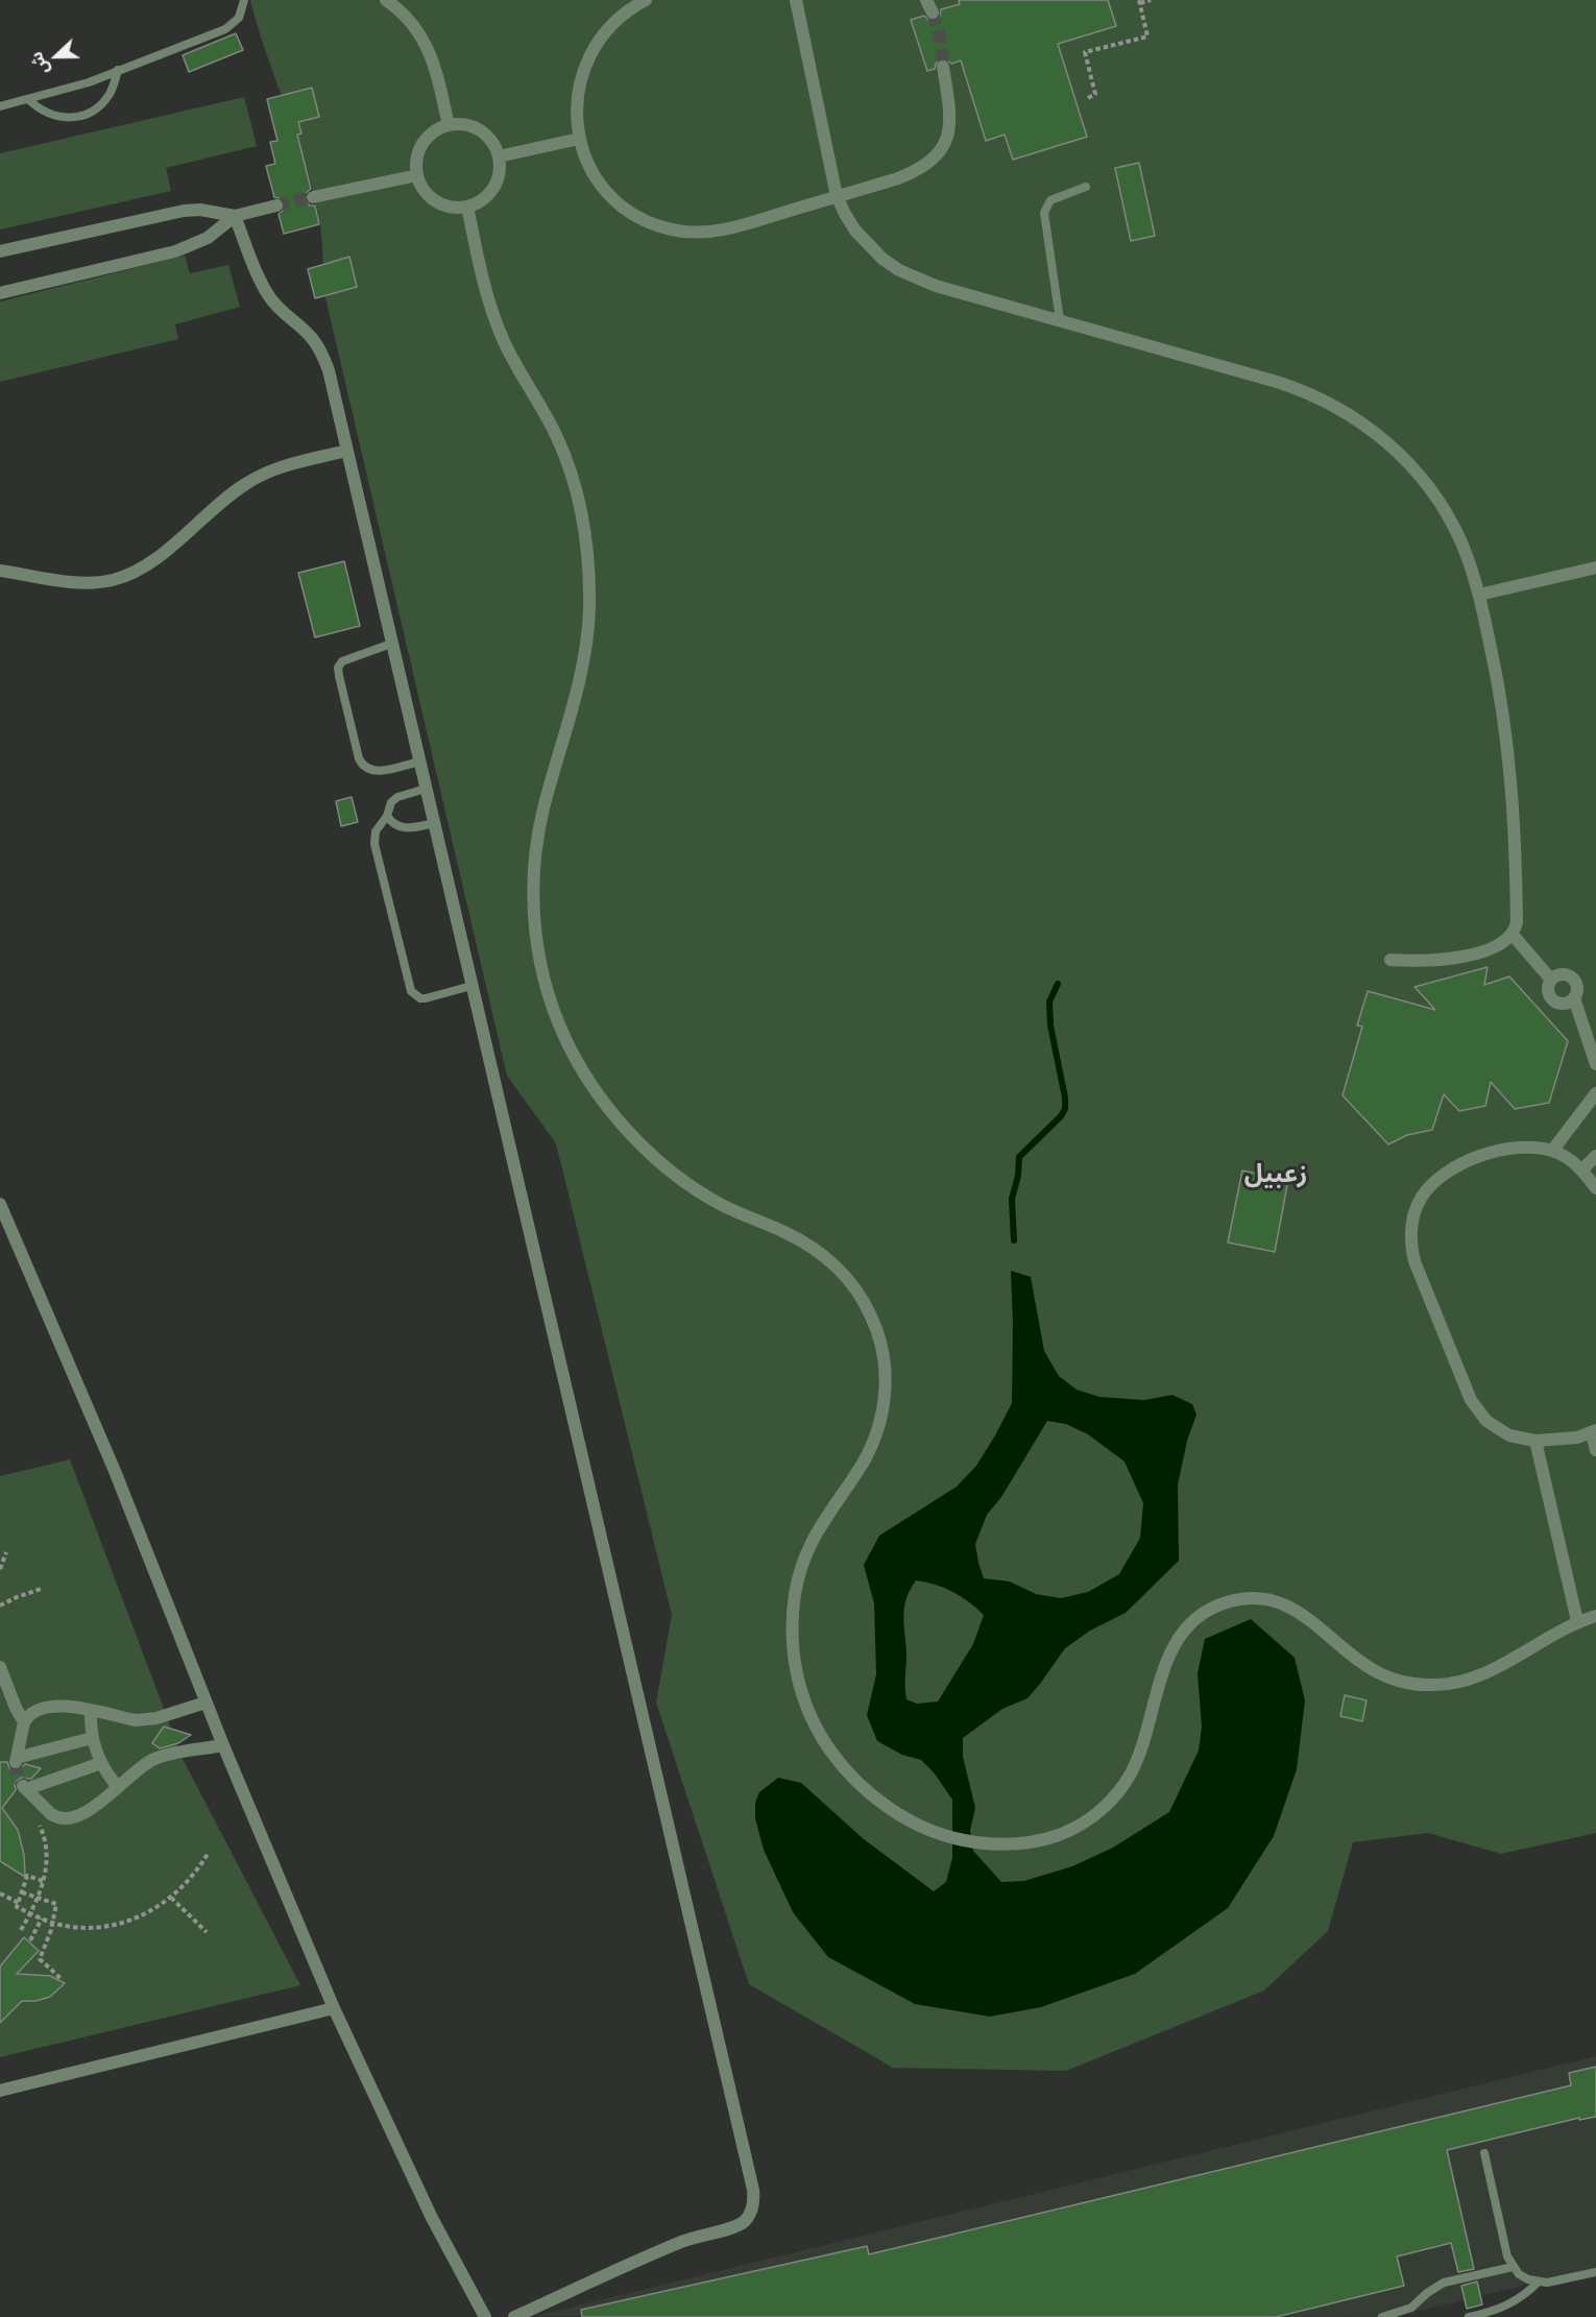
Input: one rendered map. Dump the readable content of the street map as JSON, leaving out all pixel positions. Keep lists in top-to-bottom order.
{
  "districts": ["زعبيل"],
  "north": "left"
}
